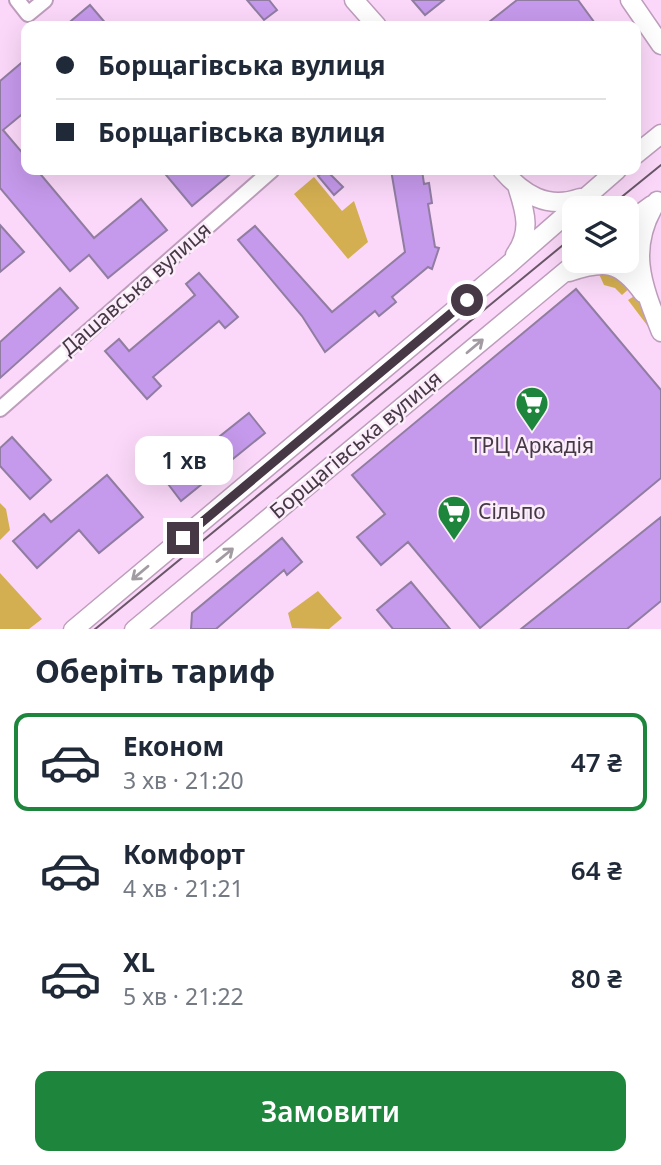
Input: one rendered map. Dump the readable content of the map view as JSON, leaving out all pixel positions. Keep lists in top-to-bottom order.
{
  "streets": {
    "main road": ["Борщагівська вулиця"],
    "street": ["Дашавська вулиця"]
  },
  "places": {
    "supermarket": ["ТРЦ Аркадія", "Сільпо"]
  },
  "page": {
    "banner": ["Борщагівська вулиця", "Борщагівська вулиця"],
    "bubble": "1 хв",
    "heading": "Оберіть тариф",
    "list": [
      {
        "name": "Економ",
        "note": "3 хв · 21:20",
        "value": "47 ₴"
      },
      {
        "name": "Комфорт",
        "note": "4 хв · 21:21",
        "value": "64 ₴"
      },
      {
        "name": "XL",
        "note": "5 хв · 21:22",
        "value": "80 ₴"
      }
    ],
    "buttons": "Замовити"
  }
}
